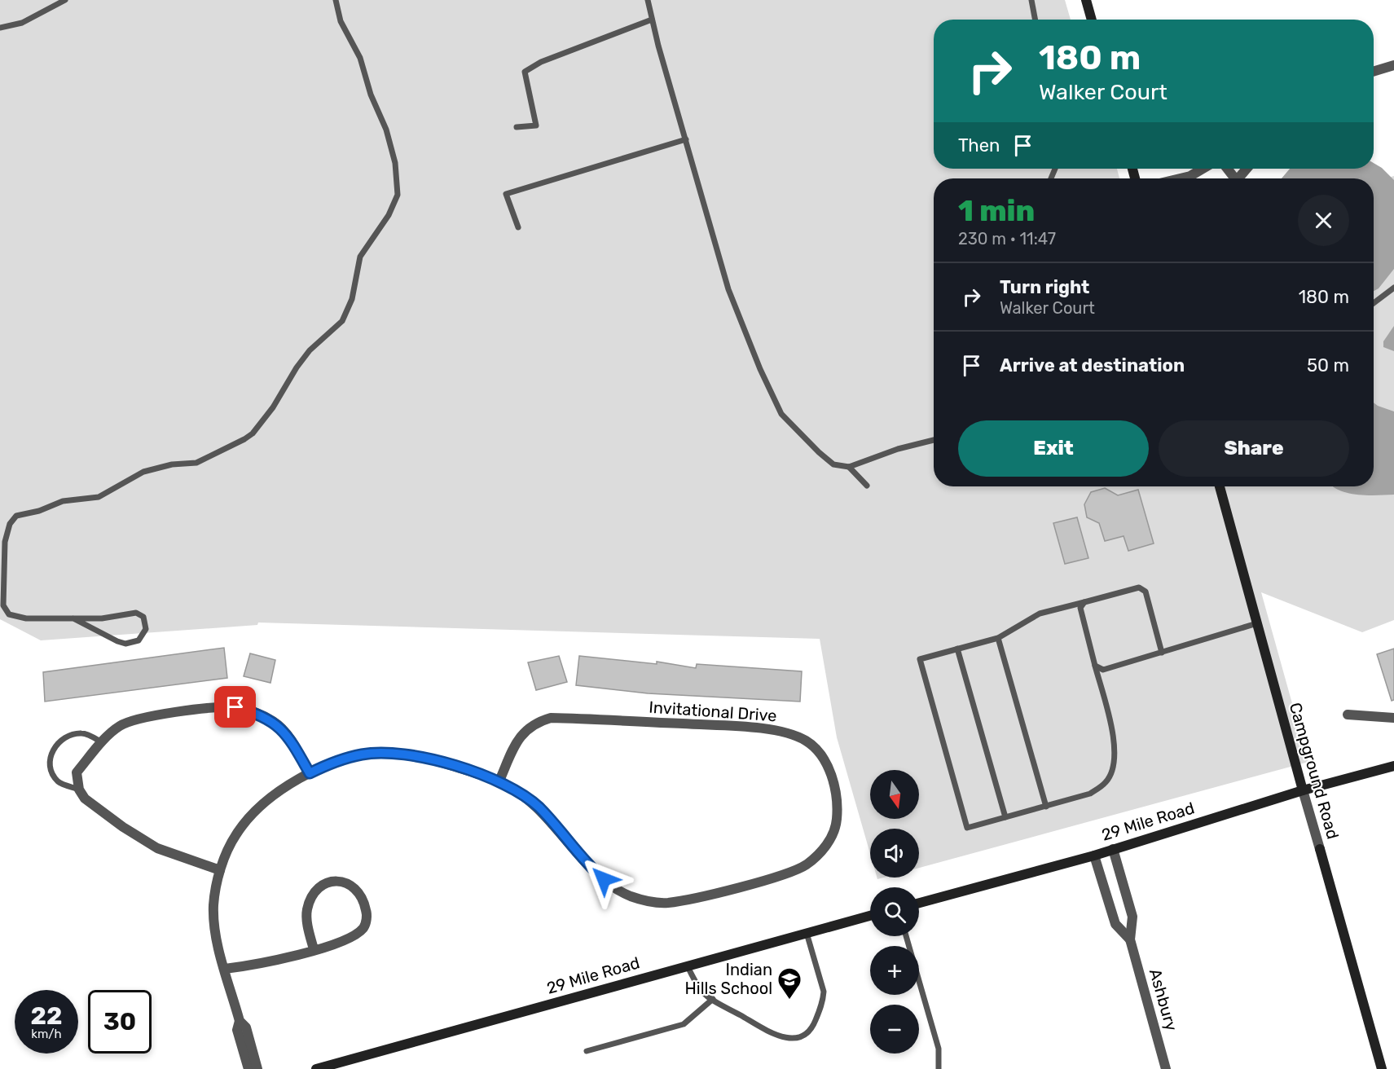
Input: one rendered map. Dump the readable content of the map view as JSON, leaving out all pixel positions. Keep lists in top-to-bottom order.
{
  "streets": {
    "street": [
      "Invitational Drive",
      "Campground Road",
      "29 Mile Road",
      "Ashbury"
    ]
  },
  "crossings": [
    ["Campground Road", "29 Mile Road"]
  ],
  "places": {
    "school or university": ["Indian Hills School"]
  },
  "north": "bottom",
  "page": {
    "turn": ["180 m", "Walker Court"],
    "then": "Then",
    "heading": ["1 min", "230 m · 11:47"],
    "list": [
      {
        "name": "Turn right",
        "note": "Walker Court",
        "value": "180 m"
      },
      {
        "name": "Arrive at destination",
        "value": "50 m"
      }
    ],
    "buttons": ["Exit", "Share"],
    "map_buttons": ["+", "−"],
    "speed": "22 km/h",
    "limit": "30"
  }
}
